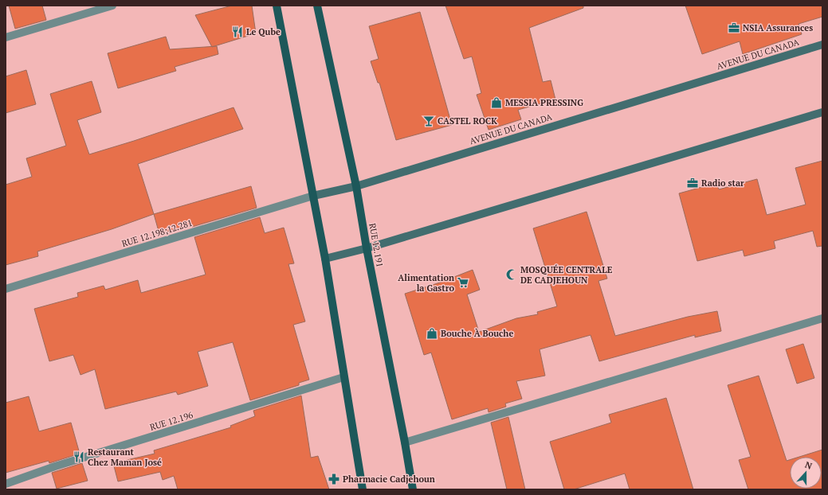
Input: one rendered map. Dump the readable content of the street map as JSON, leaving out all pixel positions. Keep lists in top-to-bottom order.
{
  "streets": {
    "main road": ["AVENUE DU CANADA", "RUE 12.191"],
    "street": ["RUE 12.198;12.281", "RUE 12.196"]
  },
  "crossings": [
    ["AVENUE DU CANADA", "RUE 12.198;12.281"],
    ["AVENUE DU CANADA", "RUE 12.191"]
  ],
  "places": {
    "office": ["NSIA Assurances", "Radio star"],
    "restaurant": ["Le Qube", "Restaurant Chez Maman José"],
    "shop": ["MESSIA PRESSING", "Bouche À Bouche"],
    "bar": ["CASTEL ROCK"],
    "mosque": ["MOSQUÉE CENTRALE DE CADJEHOUN"],
    "supermarket": ["Alimentation la Gastro"],
    "pharmacy": ["Pharmacie Cadjehoun"]
  },
  "north": "top"
}
